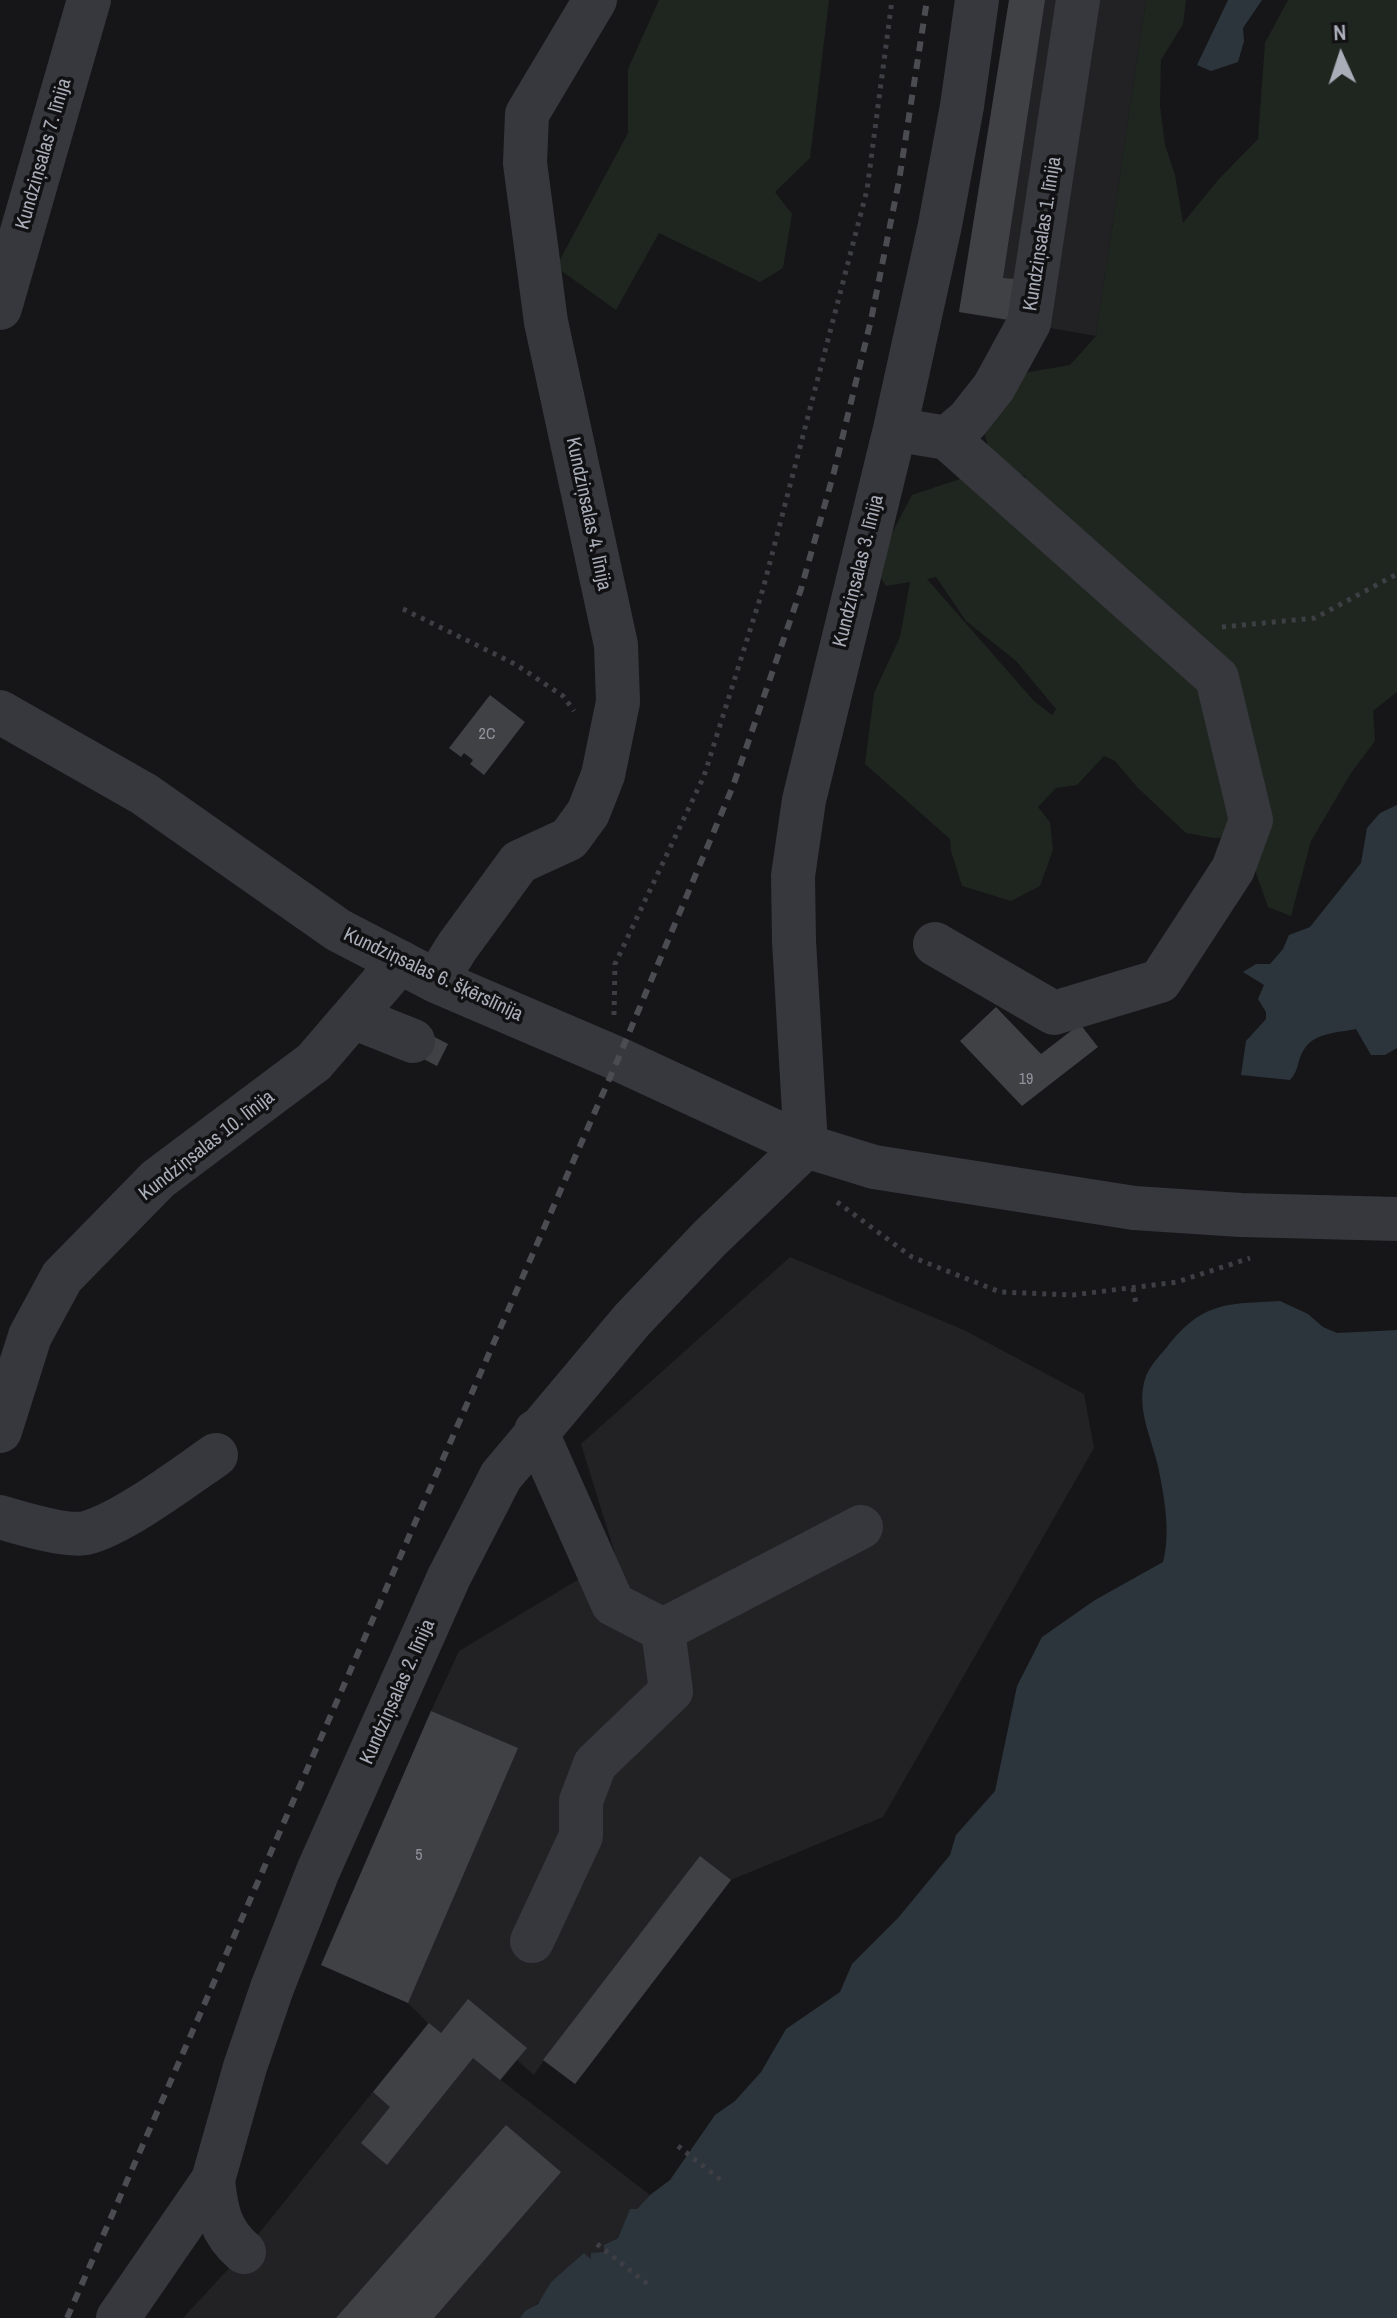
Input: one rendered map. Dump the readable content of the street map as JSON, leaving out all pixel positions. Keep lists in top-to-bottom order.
{
  "streets": {
    "street": [
      "Kundziņsalas 7. līnija",
      "Kundziņsalas 1. līnija",
      "Kundziņsalas 4. līnija",
      "Kundziņsalas 3. līnija",
      "Kundziņsalas 6. šķērslīnija",
      "Kundziņsalas 10. līnija",
      "Kundziņsalas 2. līnija"
    ]
  },
  "crossings": [
    ["Kundziņsalas 4. līnija", "Kundziņsalas 6. šķērslīnija"],
    ["Kundziņsalas 4. līnija", "Kundziņsalas 10. līnija"],
    ["Kundziņsalas 3. līnija", "Kundziņsalas 6. šķērslīnija"],
    ["Kundziņsalas 3. līnija", "Kundziņsalas 2. līnija"],
    ["Kundziņsalas 6. šķērslīnija", "Kundziņsalas 10. līnija"],
    ["Kundziņsalas 6. šķērslīnija", "Kundziņsalas 2. līnija"]
  ],
  "house_numbers": ["2C", "19", "5"],
  "north": "top"
}
